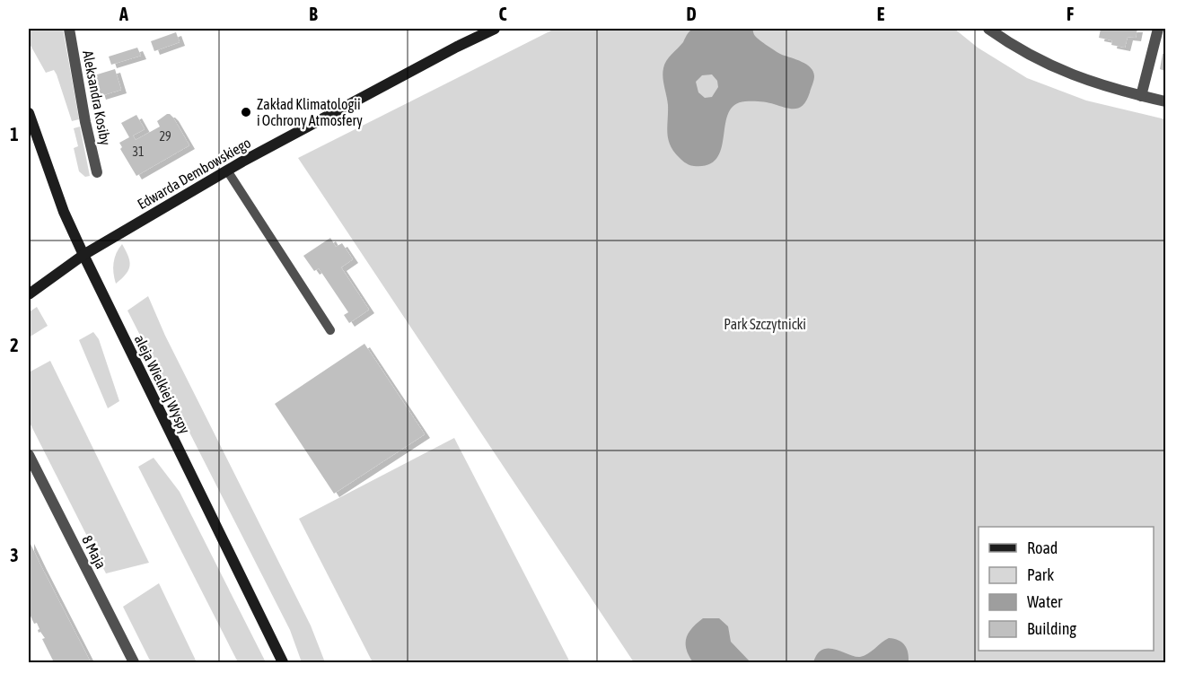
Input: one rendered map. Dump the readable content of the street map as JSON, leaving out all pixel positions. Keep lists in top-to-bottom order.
{
  "streets": {
    "main road": ["Edwarda Dembowskiego", "aleja Wielkiej Wyspy"],
    "street": ["Aleksandra Kosiby", "8 Maja"]
  },
  "crossings": [
    ["Edwarda Dembowskiego", "aleja Wielkiej Wyspy"]
  ],
  "parks": ["Park Szczytnicki"],
  "places": ["Zakład Klimatologii i Ochrony Atmosfery"],
  "house_numbers": ["29", "31"],
  "legend": [
    "Road",
    "Park",
    "Water",
    "Building"
  ],
  "grid": {
    "columns": [
      "A",
      "B",
      "C",
      "D",
      "E",
      "F"
    ],
    "rows": ["1", "2", "3"]
  }
}
